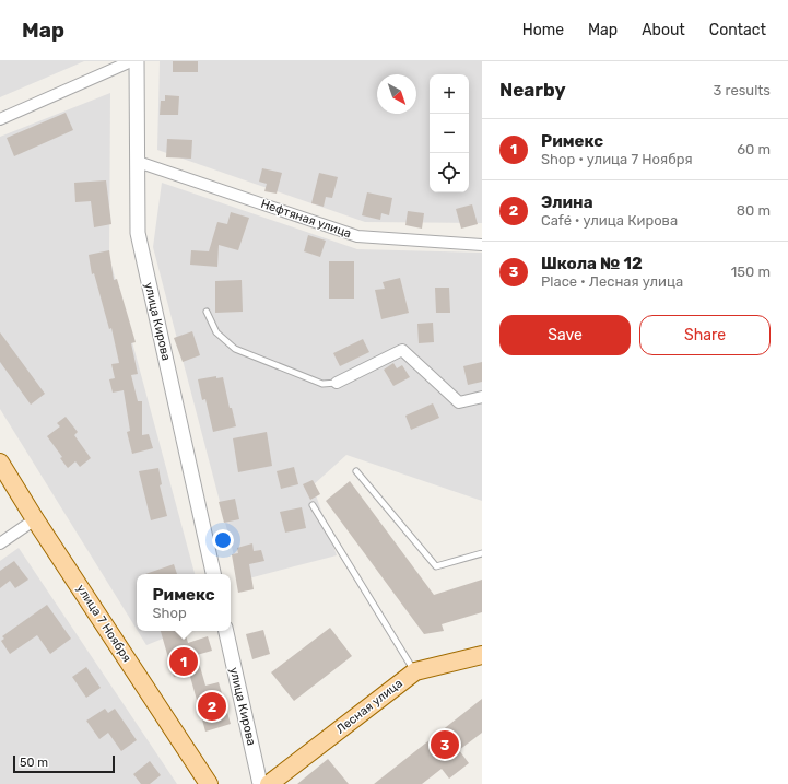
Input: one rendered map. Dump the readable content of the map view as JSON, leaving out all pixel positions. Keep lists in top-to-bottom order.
{
  "streets": {
    "main road": ["улица 7 Ноября", "Лесная улица"],
    "street": ["Нефтяная улица", "улица Кирова"]
  },
  "crossings": [
    ["Нефтяная улица", "улица Кирова"]
  ],
  "scale_bar": "50 m",
  "north": "bottom right",
  "page": {
    "header": "Map",
    "nav": [
      "Home",
      "Map",
      "About",
      "Contact"
    ],
    "heading": ["Nearby", "3 results"],
    "map_buttons": ["+", "−"],
    "list": [
      {
        "mark": "1",
        "name": "Римекс",
        "note": "Shop · улица 7 Ноября",
        "value": "60 m"
      },
      {
        "mark": "2",
        "name": "Элина",
        "note": "Café · улица Кирова",
        "value": "80 m"
      },
      {
        "mark": "3",
        "name": "Школа № 12",
        "note": "Place · Лесная улица",
        "value": "150 m"
      }
    ],
    "buttons": ["Save", "Share"],
    "popup": ["Римекс", "Shop"],
    "pins": ["1", "2", "3"],
    "scale": "50 m"
  }
}
